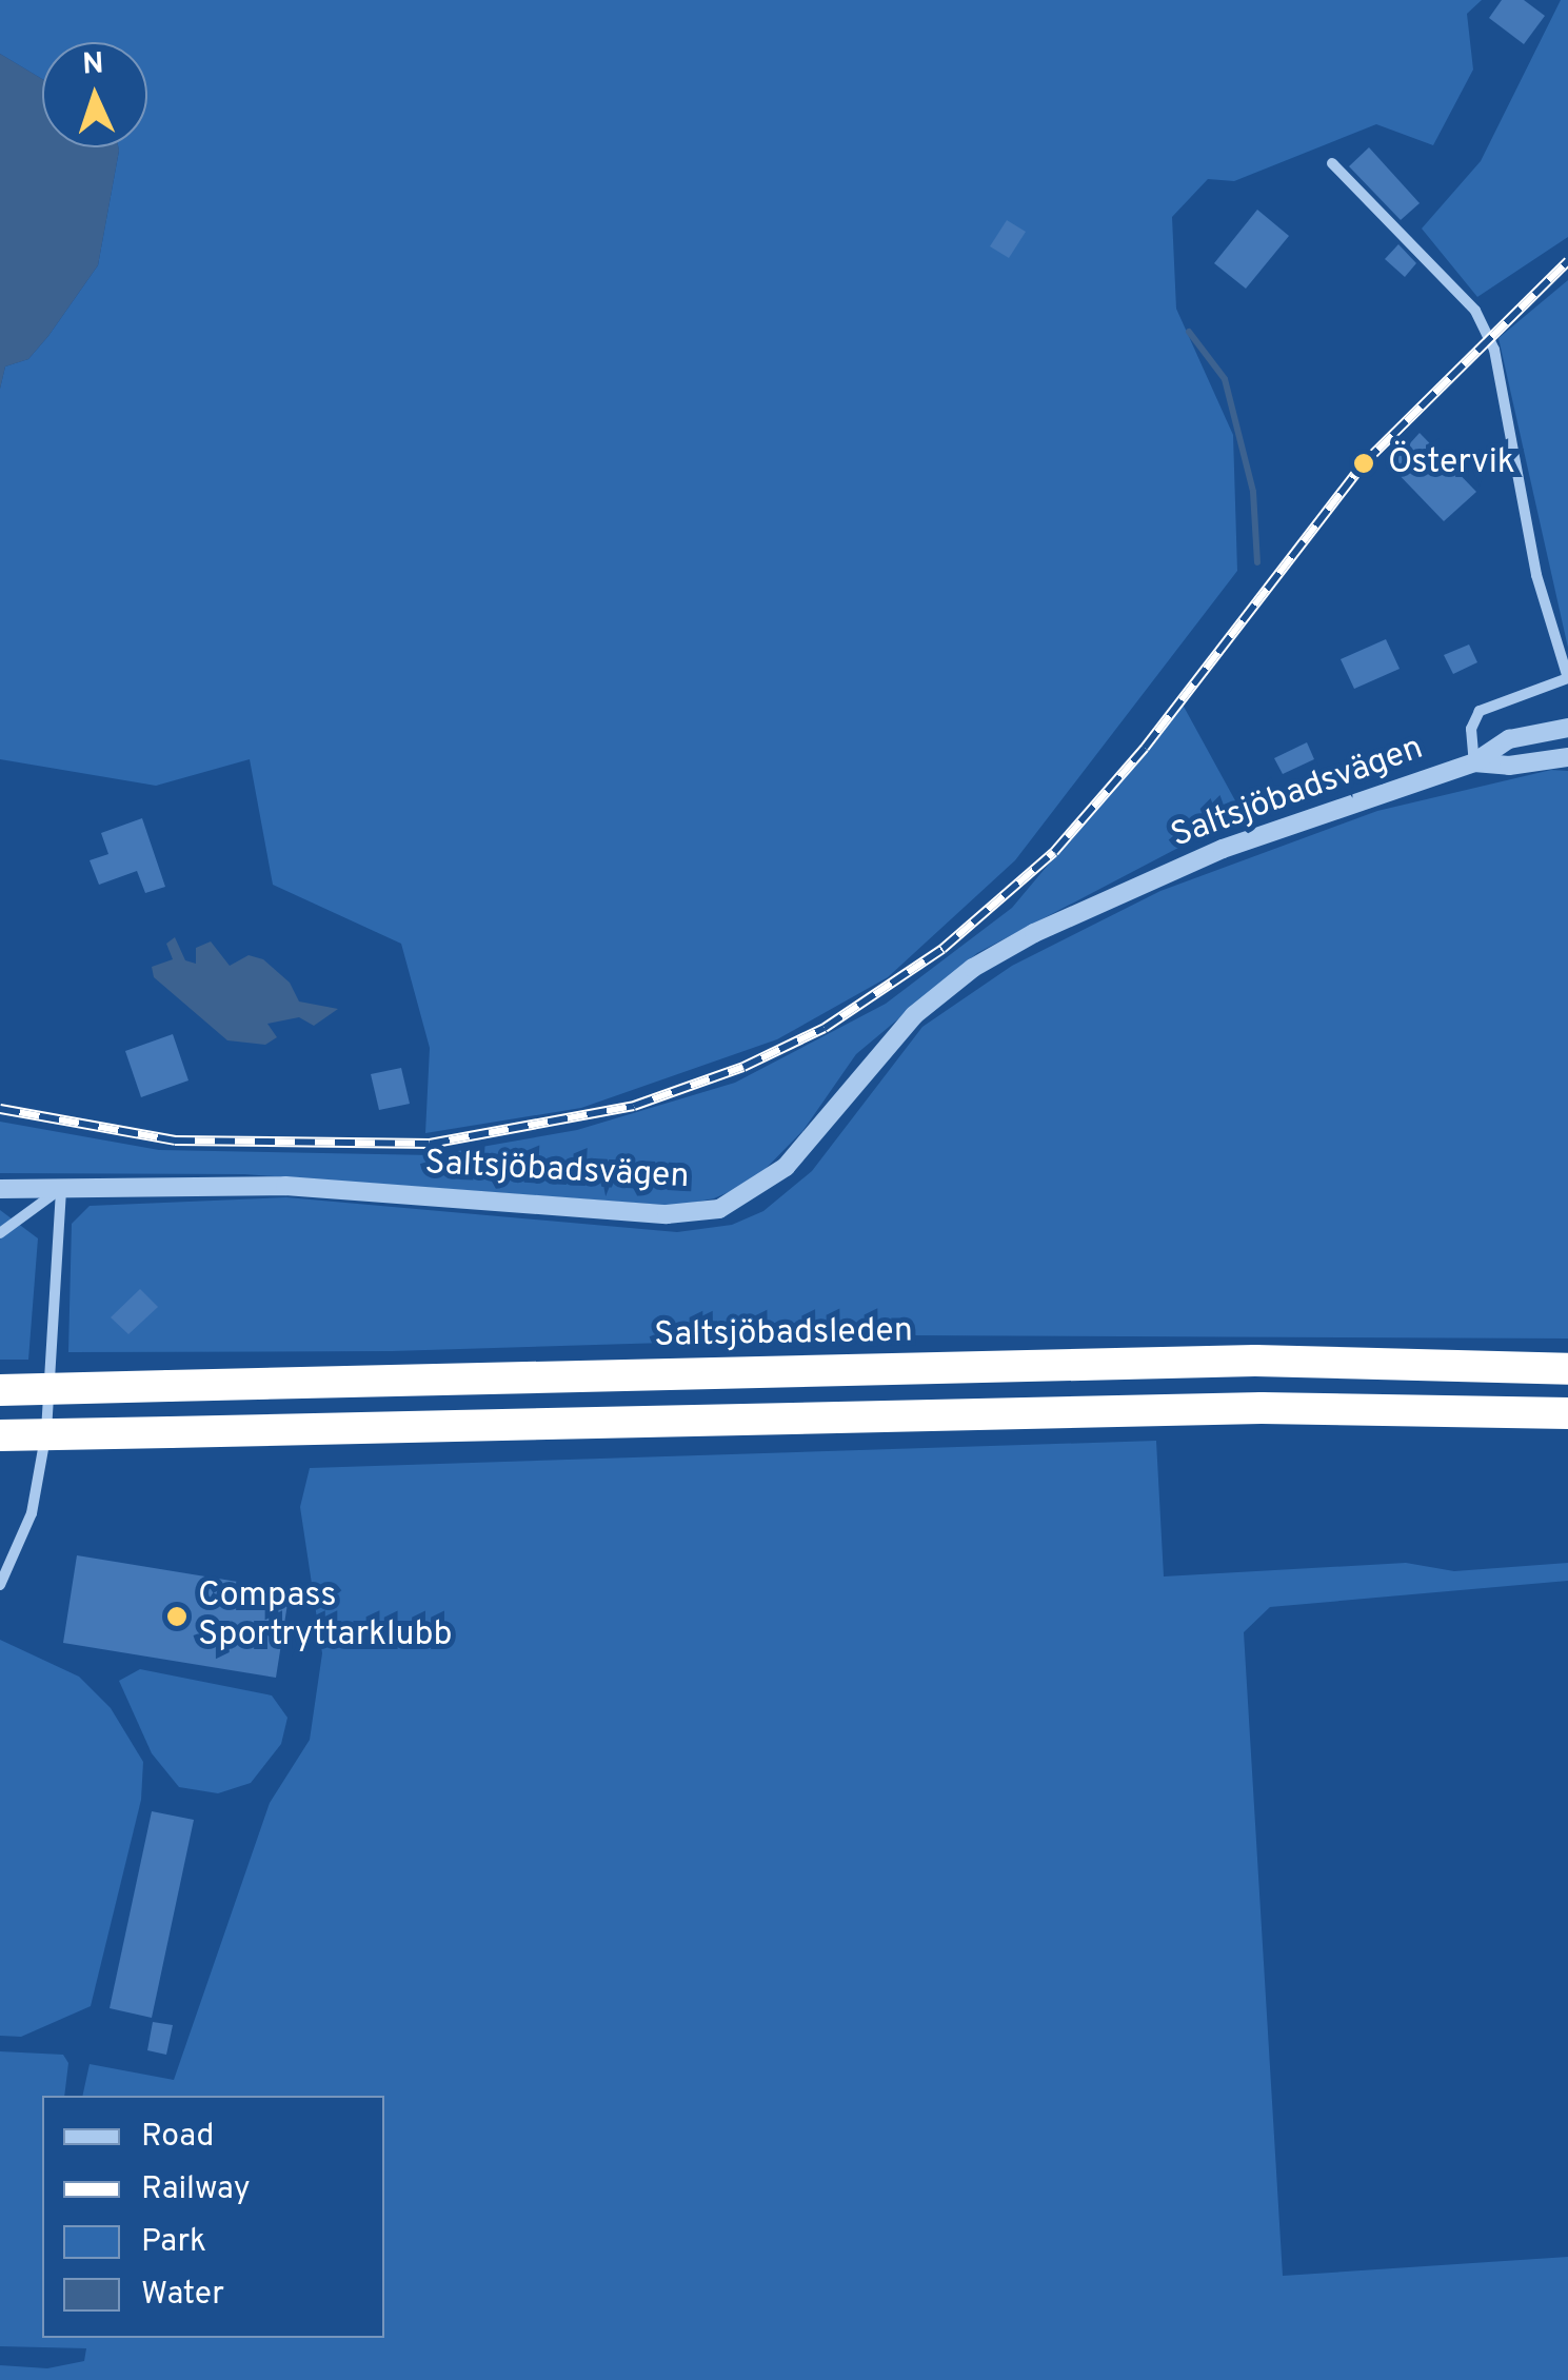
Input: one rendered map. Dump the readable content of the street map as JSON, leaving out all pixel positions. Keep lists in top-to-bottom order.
{
  "streets": {
    "highway": ["Saltsjöbadsleden"],
    "street": ["Saltsjöbadsvägen"]
  },
  "places": ["Östervik", "Compass Sportryttarklubb"],
  "legend": [
    "Road",
    "Railway",
    "Park",
    "Water"
  ],
  "north": "top"
}
